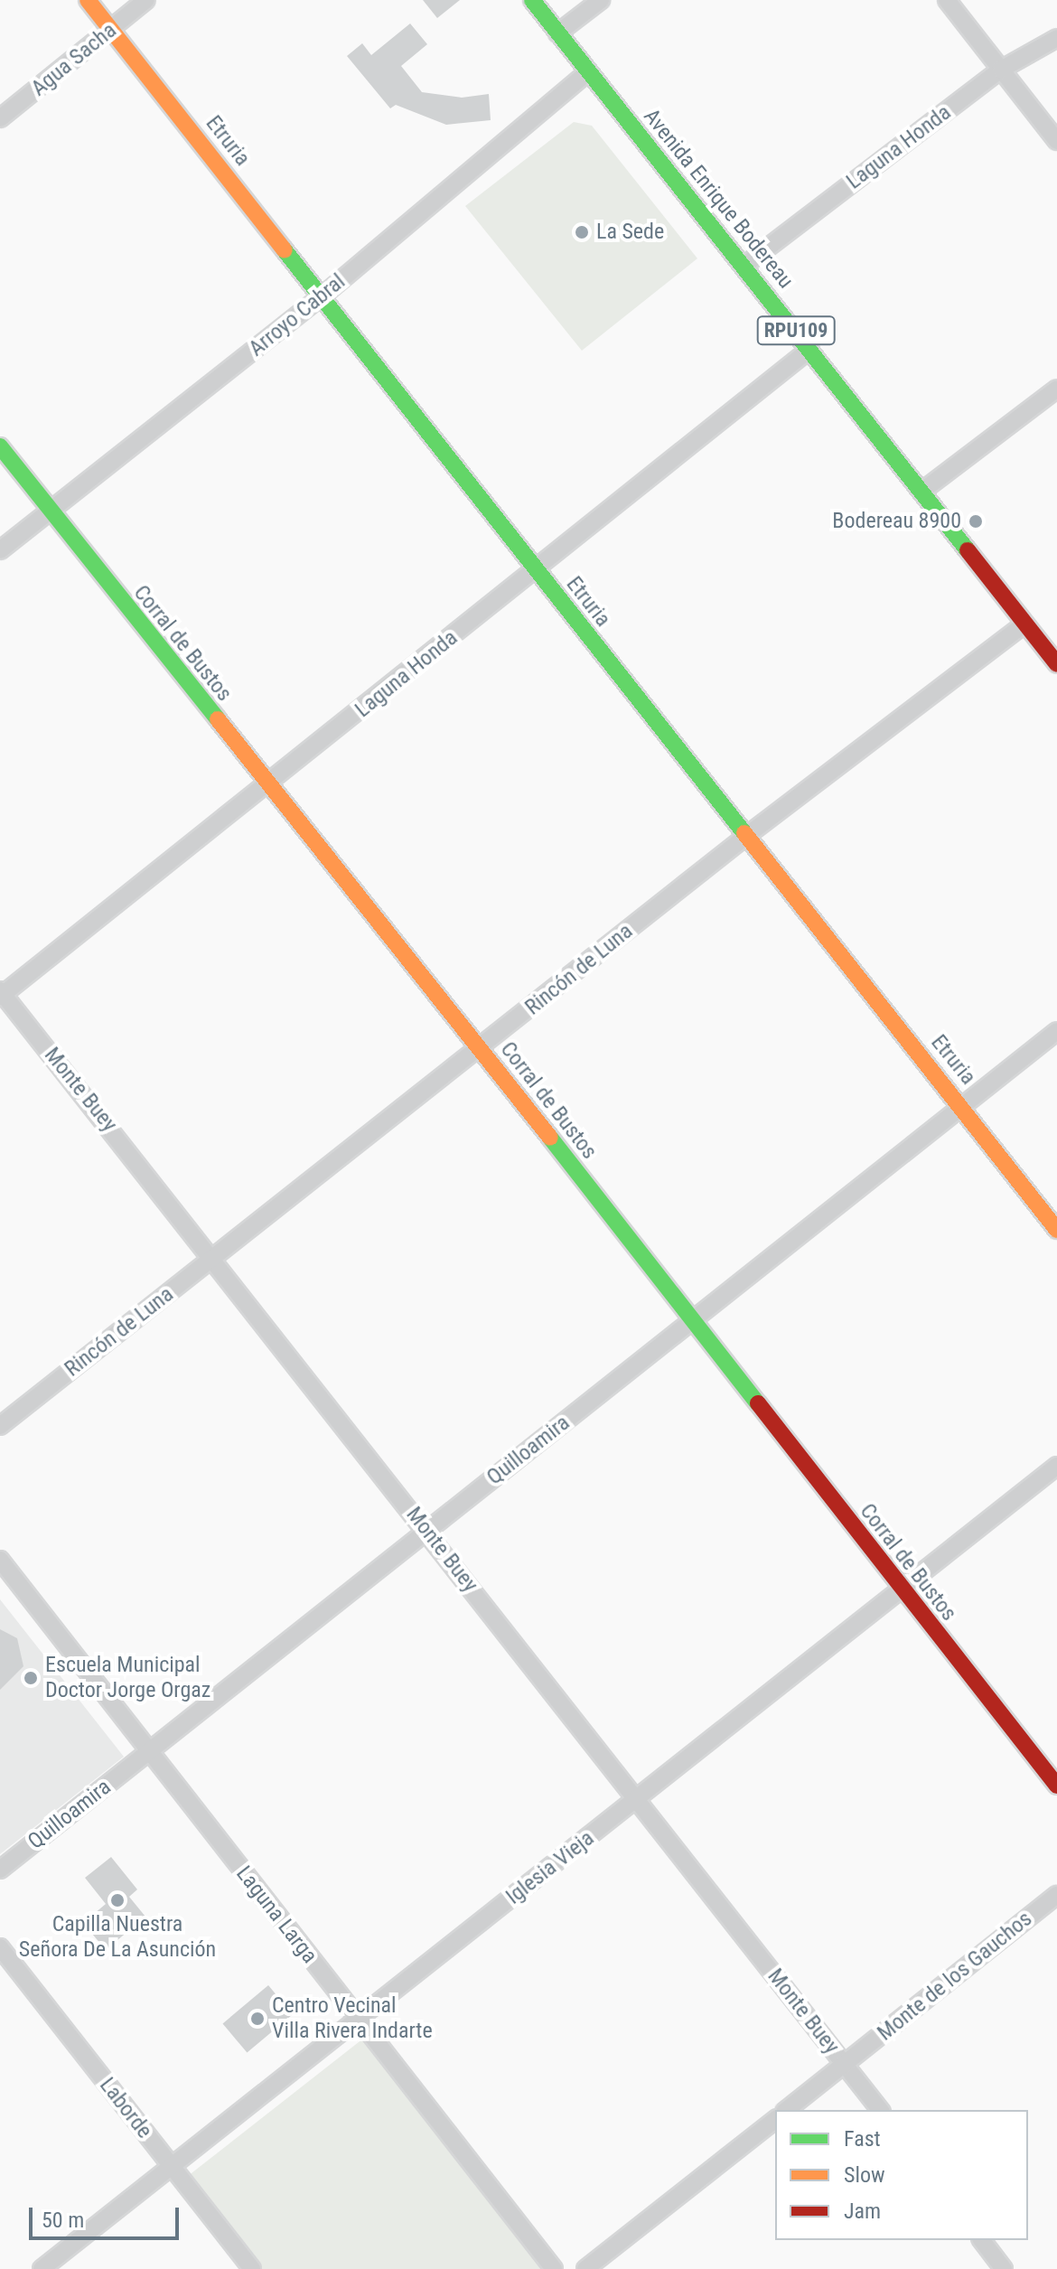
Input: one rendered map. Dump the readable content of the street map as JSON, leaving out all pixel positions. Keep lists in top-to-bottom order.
{
  "streets": {
    "street": [
      "Agua Sacha",
      "Etruria",
      "Laguna Honda",
      "Avenida Enrique Bodereau",
      "Arroyo Cabral",
      "RPU109",
      "Corral de Bustos",
      "Rincón de Luna",
      "Monte Buey",
      "Quilloamira",
      "Iglesia Vieja",
      "Laguna Larga",
      "Monte de los Gauchos",
      "Laborde"
    ]
  },
  "crossings": [
    ["Agua Sacha", "Etruria"],
    ["Etruria", "Laguna Honda"],
    ["Etruria", "Arroyo Cabral"],
    ["Etruria", "Rincón de Luna"],
    ["Etruria", "Quilloamira"],
    ["Laguna Honda", "Avenida Enrique Bodereau"],
    ["Laguna Honda", "Corral de Bustos"],
    ["Laguna Honda", "Monte Buey"],
    ["Avenida Enrique Bodereau", "Arroyo Cabral"],
    ["Avenida Enrique Bodereau", "Rincón de Luna"],
    ["Arroyo Cabral", "Corral de Bustos"],
    ["Corral de Bustos", "Rincón de Luna"],
    ["Corral de Bustos", "Quilloamira"],
    ["Corral de Bustos", "Iglesia Vieja"],
    ["Rincón de Luna", "Monte Buey"],
    ["Monte Buey", "Quilloamira"],
    ["Monte Buey", "Iglesia Vieja"],
    ["Monte Buey", "Monte de los Gauchos"],
    ["Quilloamira", "Laguna Larga"],
    ["Iglesia Vieja", "Laguna Larga"],
    ["Iglesia Vieja", "Laborde"]
  ],
  "places": [
    "La Sede",
    "Bodereau 8900",
    "Escuela Municipal Doctor Jorge Orgaz",
    "Capilla Nuestra Señora De La Asunción",
    "Centro Vecinal Villa Rivera Indarte"
  ],
  "legend": ["Fast", "Slow", "Jam"],
  "scale_bar": "50 m"
}
